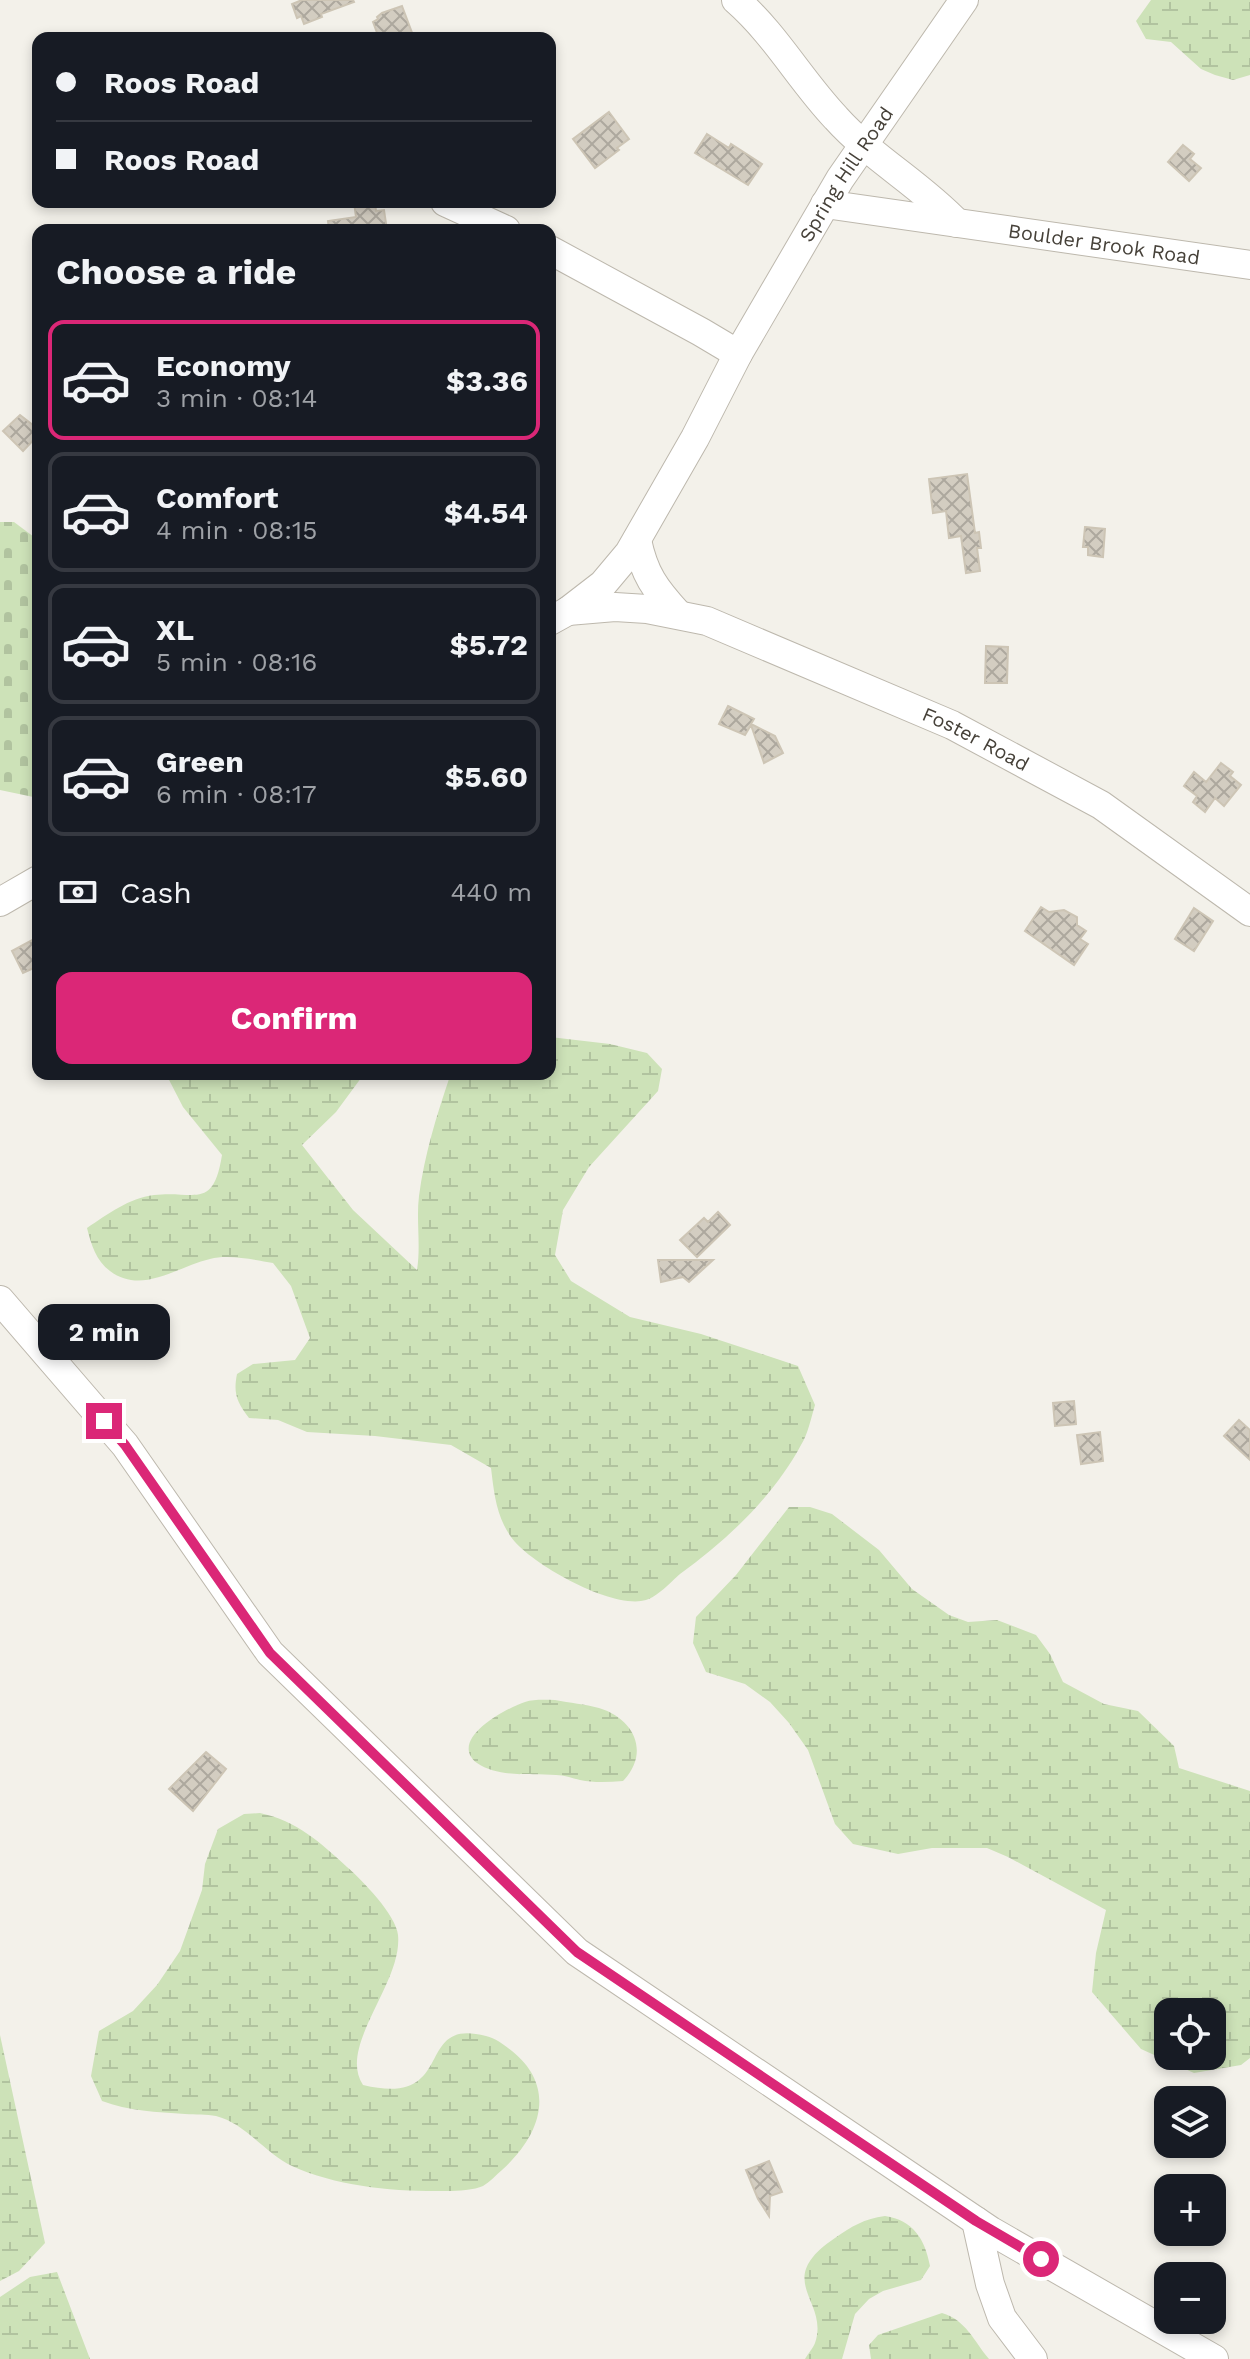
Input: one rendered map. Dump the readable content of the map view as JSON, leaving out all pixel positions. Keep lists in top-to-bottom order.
{
  "streets": {
    "street": ["Spring Hill Road", "Boulder Brook Road", "Foster Road"]
  },
  "crossings": [
    ["Spring Hill Road", "Boulder Brook Road"],
    ["Spring Hill Road", "Foster Road"]
  ],
  "page": {
    "banner": ["Roos Road", "Roos Road"],
    "heading": "Choose a ride",
    "list": [
      {
        "name": "Economy",
        "note": "3 min · 08:14",
        "value": "$3.36"
      },
      {
        "name": "Comfort",
        "note": "4 min · 08:15",
        "value": "$4.54"
      },
      {
        "name": "XL",
        "note": "5 min · 08:16",
        "value": "$5.72"
      },
      {
        "name": "Green",
        "note": "6 min · 08:17",
        "value": "$5.60"
      }
    ],
    "pay": ["Cash", "440 m"],
    "buttons": "Confirm",
    "bubble": "2 min",
    "map_buttons": ["+", "−"]
  }
}
